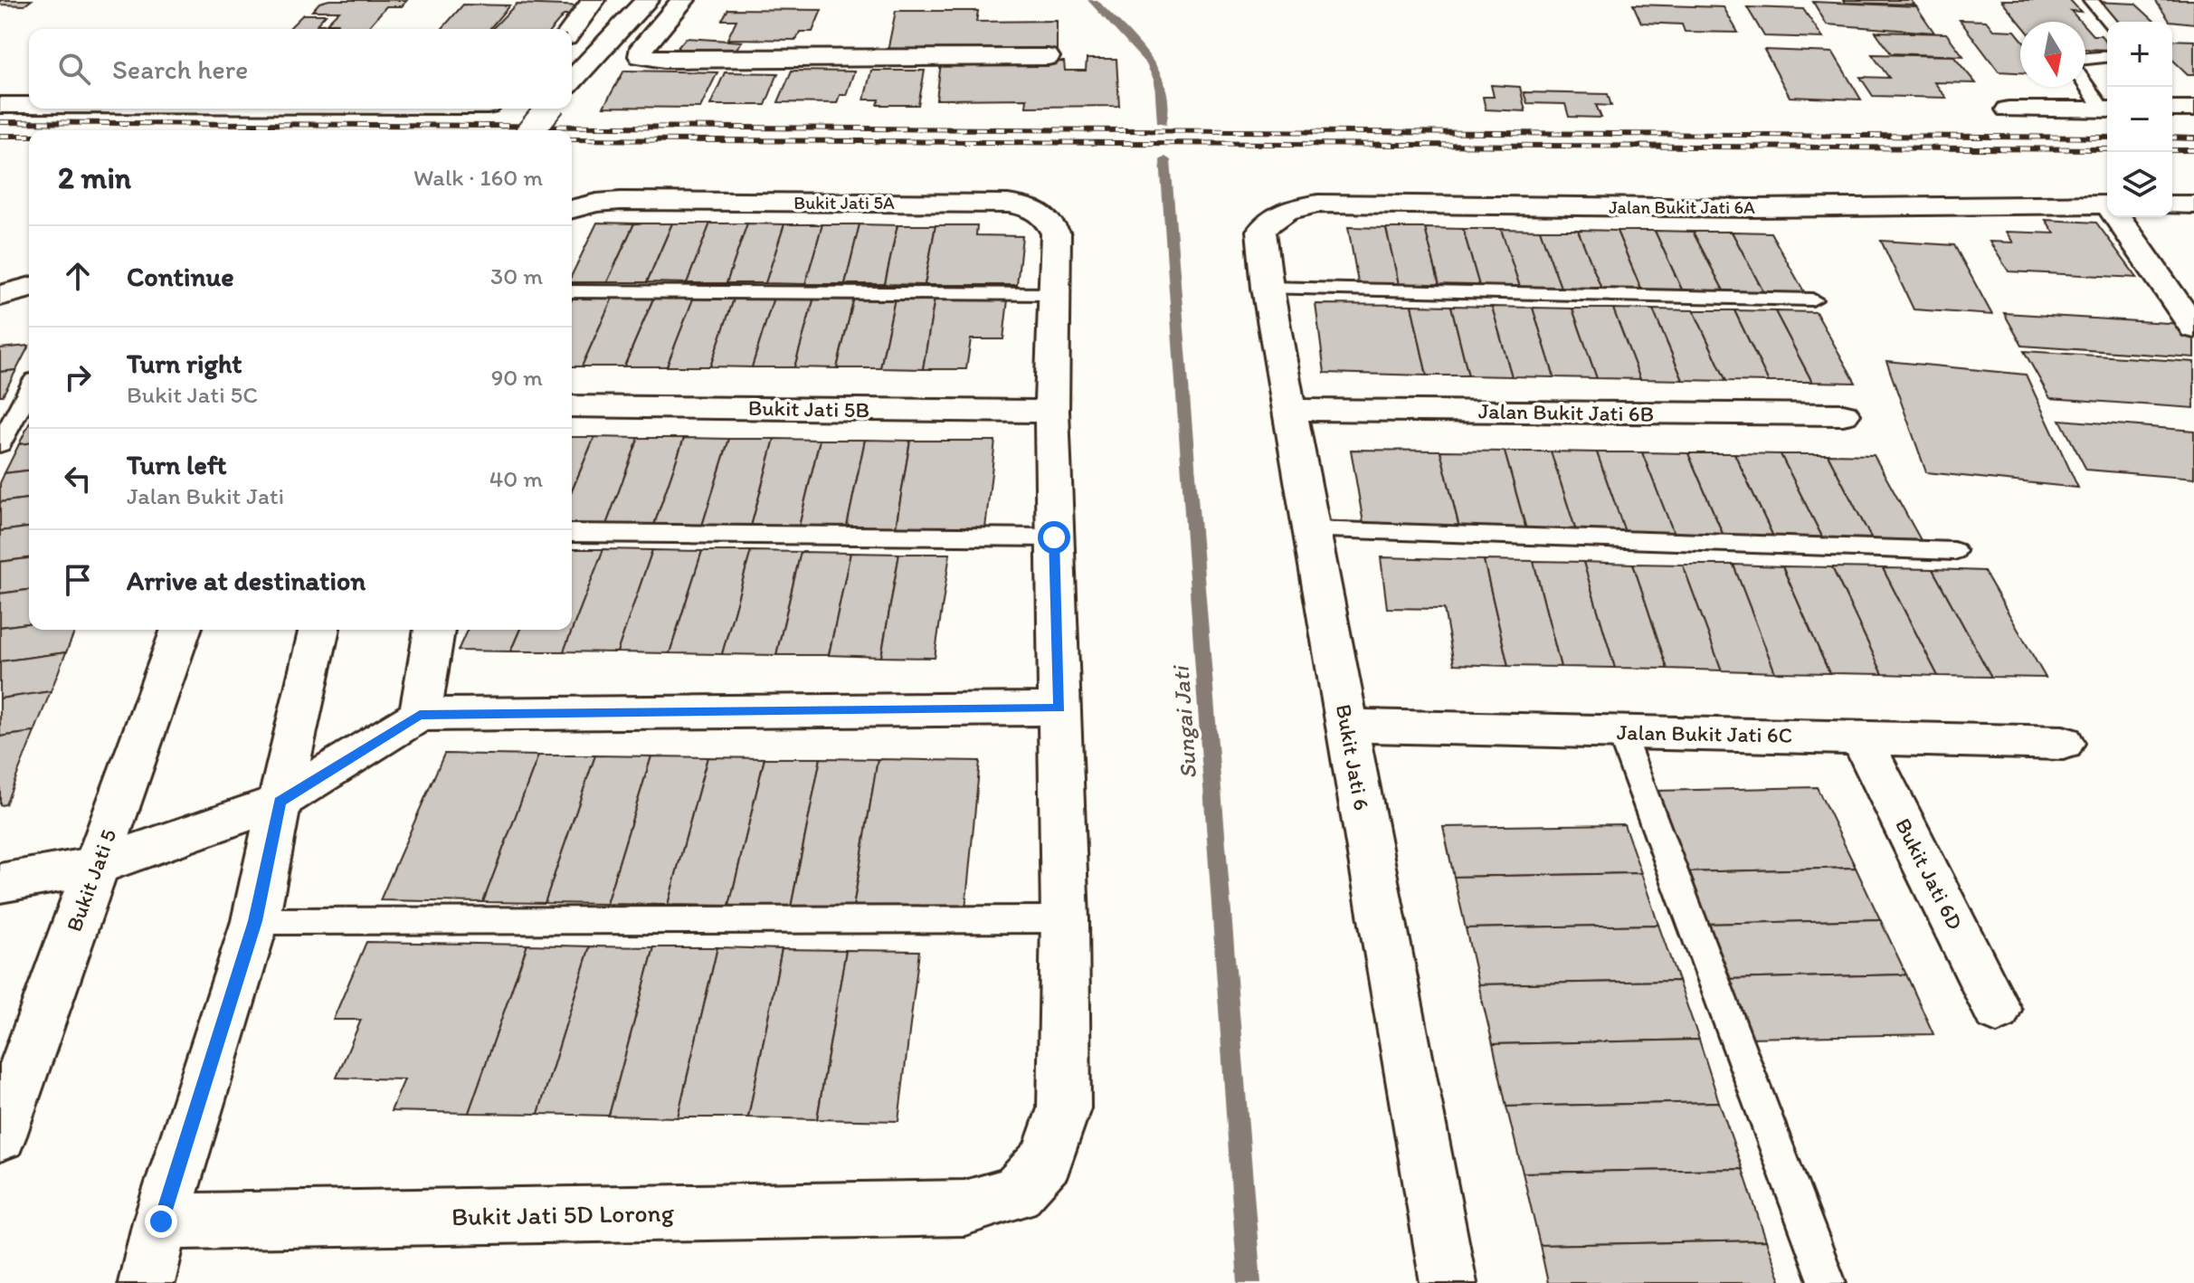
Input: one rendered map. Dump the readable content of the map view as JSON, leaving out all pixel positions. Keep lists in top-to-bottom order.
{
  "streets": {
    "street": [
      "Bukit Jati 5A",
      "Jalan Bukit Jati 6A",
      "Bukit Jati 5B",
      "Jalan Bukit Jati 6B",
      "Jalan Bukit Jati 6C",
      "Bukit Jati 6",
      "Bukit Jati 6D",
      "Bukit Jati 5",
      "Bukit Jati 5D Lorong"
    ]
  },
  "crossings": [
    ["Bukit Jati 5A", "Bukit Jati 5D Lorong"],
    ["Jalan Bukit Jati 6A", "Bukit Jati 6"],
    ["Bukit Jati 5B", "Bukit Jati 5D Lorong"],
    ["Jalan Bukit Jati 6B", "Bukit Jati 6"],
    ["Jalan Bukit Jati 6C", "Bukit Jati 6"],
    ["Jalan Bukit Jati 6C", "Bukit Jati 6D"]
  ],
  "water": ["Sungai Jati"],
  "north": "bottom",
  "page": {
    "map_buttons": ["+", "−"],
    "search": "Search here",
    "heading": ["2 min", "Walk · 160 m"],
    "list": [
      ["Continue", "30 m"],
      ["Turn right", "Bukit Jati 5C", "90 m"],
      ["Turn left", "Jalan Bukit Jati", "40 m"],
      "Arrive at destination"
    ]
  }
}
